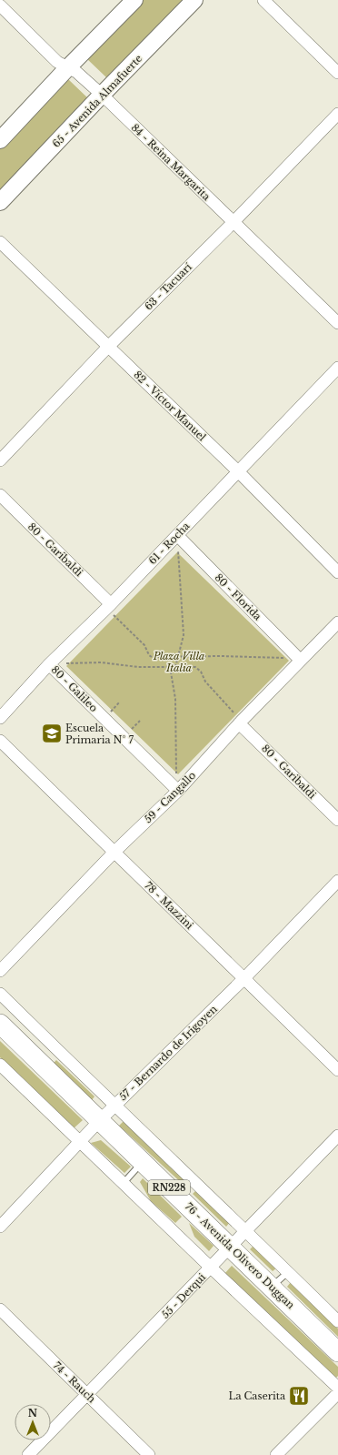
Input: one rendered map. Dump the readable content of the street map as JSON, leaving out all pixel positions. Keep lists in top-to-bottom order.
{
  "streets": {
    "highway": ["RN228", "76 - Avenida Olivero Duggan"],
    "main road": ["65 - Avenida Almafuerte"],
    "street": [
      "84 - Reina Margarita",
      "63 - Tacuarí",
      "82 - Víctor Manuel",
      "61 - Rocha",
      "80 - Garibaldi",
      "80 - Florida",
      "80 - Galileo",
      "59 - Cangallo",
      "78 - Mazzini",
      "57 - Bernardo de Irigoyen",
      "55 - Derqui",
      "74 - Rauch"
    ]
  },
  "crossings": [
    ["65 - Avenida Almafuerte", "84 - Reina Margarita"],
    ["84 - Reina Margarita", "63 - Tacuarí"],
    ["63 - Tacuarí", "82 - Víctor Manuel"],
    ["82 - Víctor Manuel", "61 - Rocha"],
    ["61 - Rocha", "80 - Garibaldi"],
    ["61 - Rocha", "80 - Florida"],
    ["61 - Rocha", "80 - Galileo"],
    ["80 - Garibaldi", "59 - Cangallo"],
    ["80 - Florida", "59 - Cangallo"],
    ["80 - Galileo", "59 - Cangallo"],
    ["59 - Cangallo", "78 - Mazzini"],
    ["78 - Mazzini", "57 - Bernardo de Irigoyen"],
    ["57 - Bernardo de Irigoyen", "76 - Avenida Olivero Duggan"],
    ["76 - Avenida Olivero Duggan", "55 - Derqui"],
    ["55 - Derqui", "74 - Rauch"]
  ],
  "parks": ["Plaza Villa Italia"],
  "places": {
    "school or university": ["Escuela Primaria N° 7"],
    "restaurant": ["La Caserita"]
  },
  "north": "top"
}
